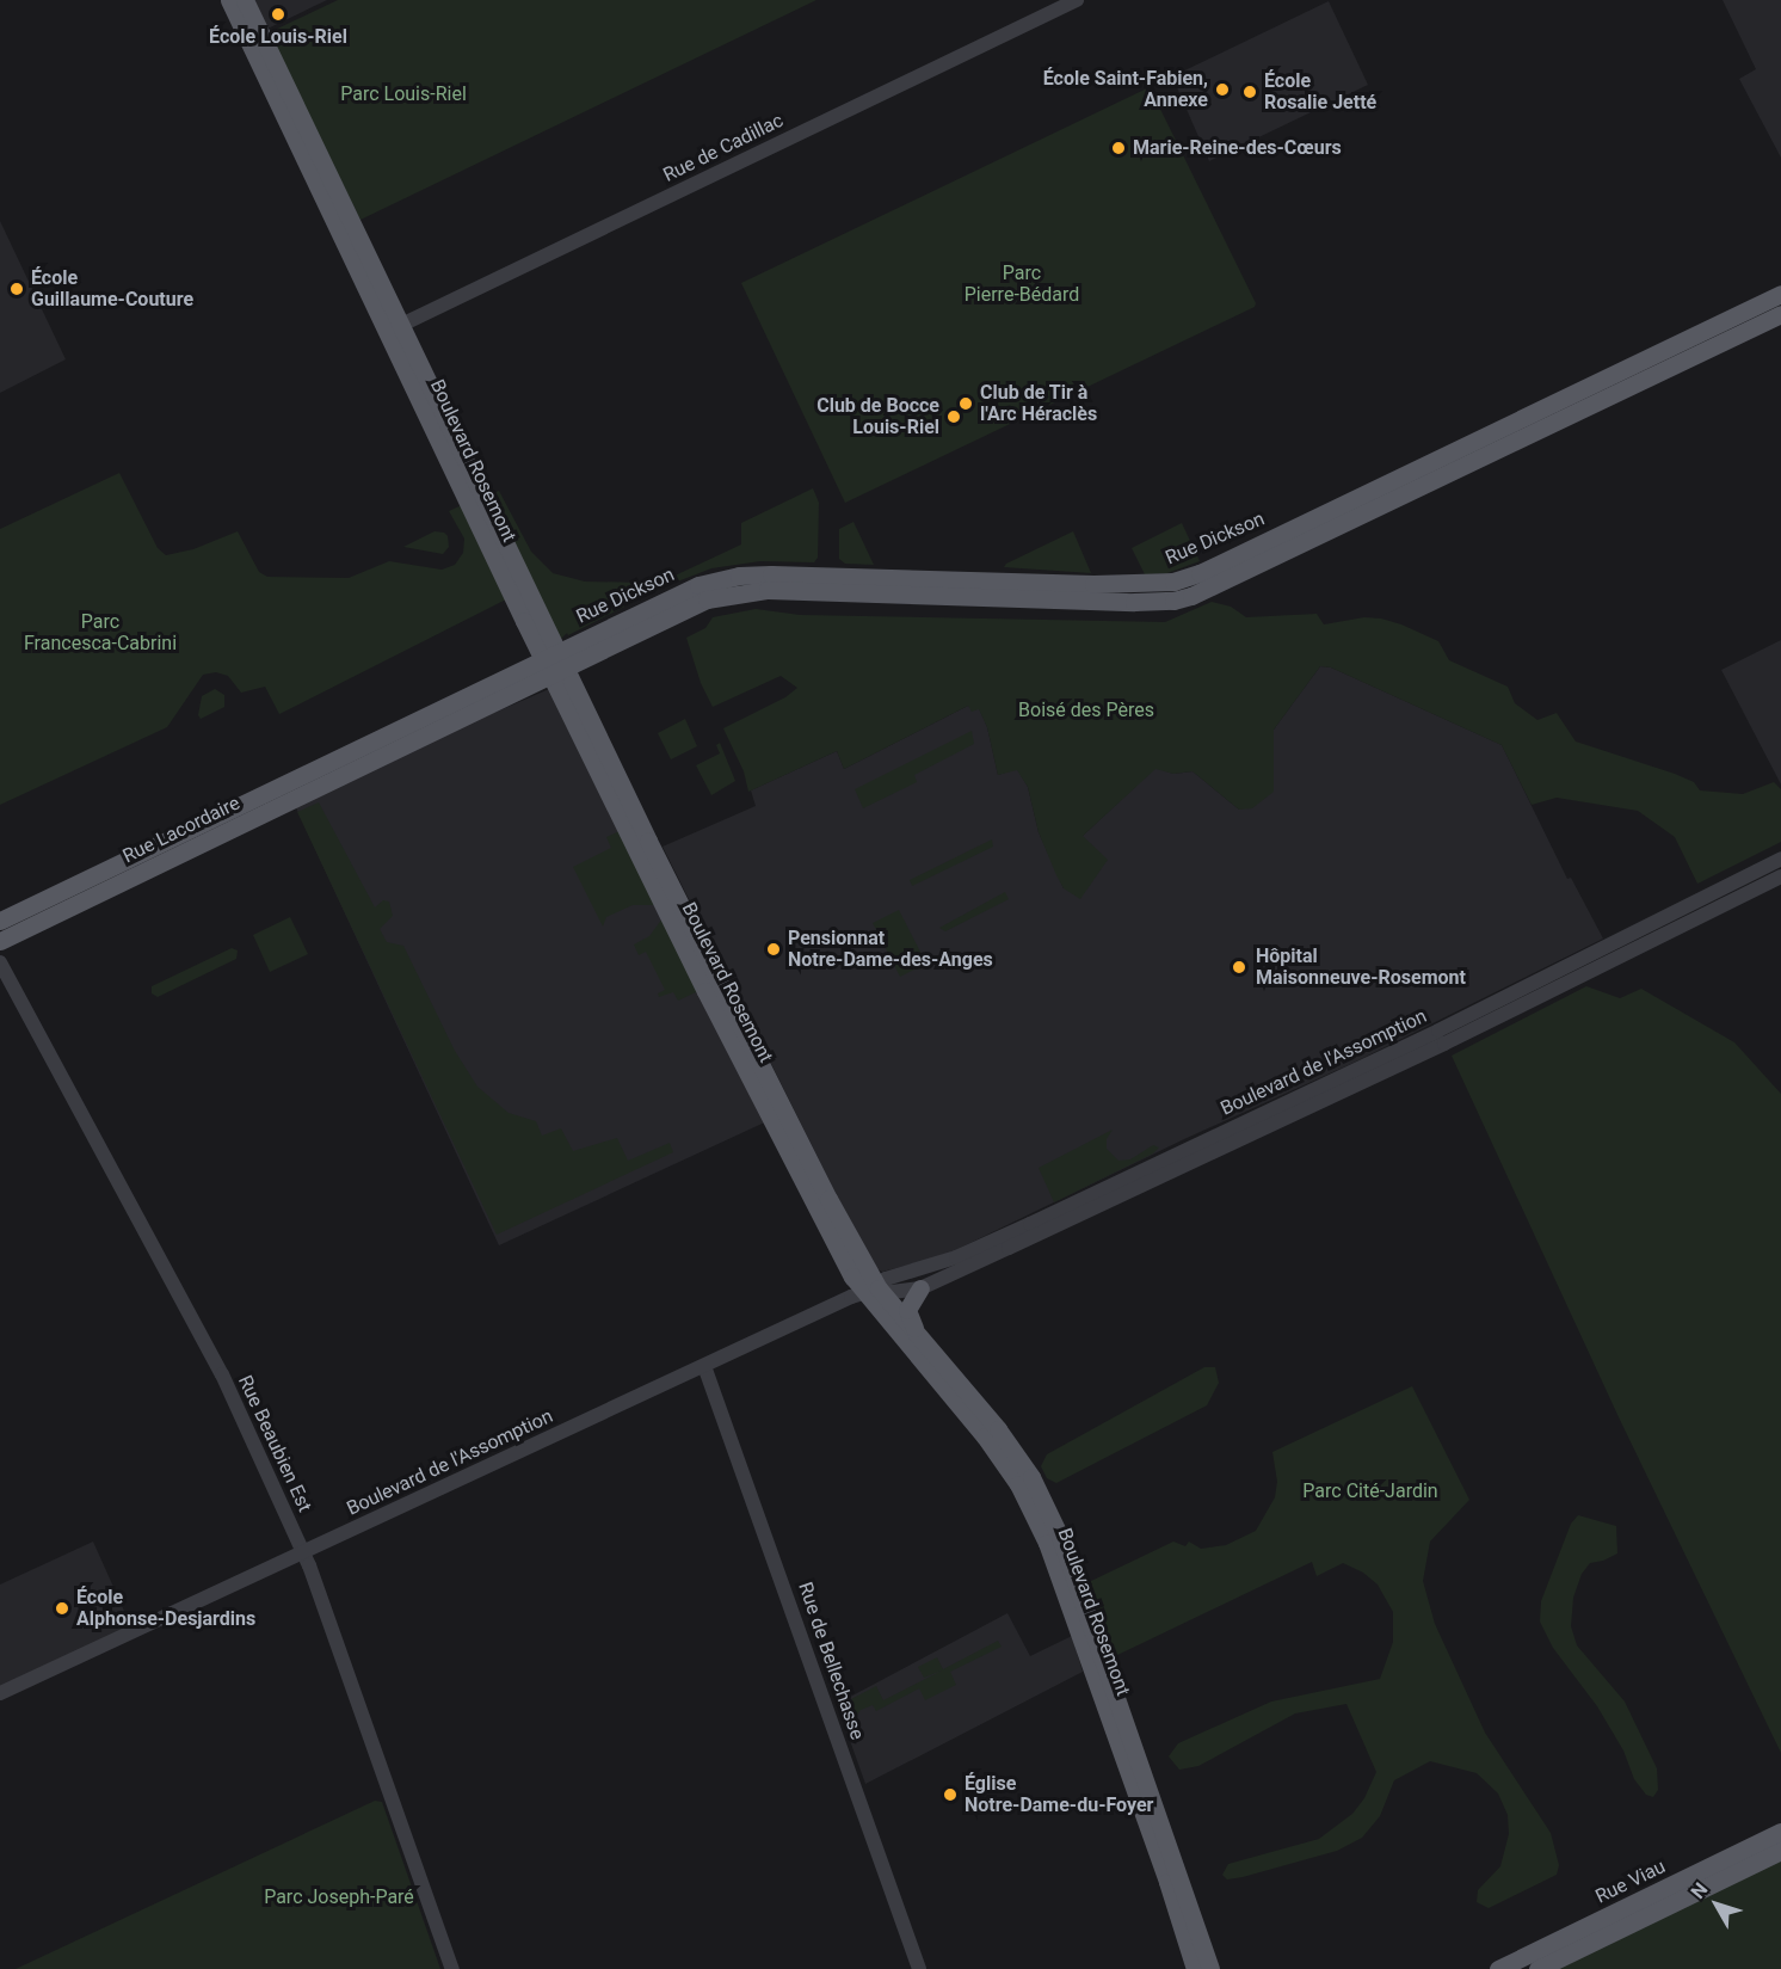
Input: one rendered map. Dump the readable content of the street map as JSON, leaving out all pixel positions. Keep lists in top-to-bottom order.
{
  "streets": {
    "main road": [
      "Boulevard Rosemont",
      "Rue Dickson",
      "Rue Lacordaire",
      "Rue Viau"
    ],
    "street": [
      "Rue de Cadillac",
      "Boulevard de l'Assomption",
      "Rue Beaubien Est",
      "Rue de Bellechasse"
    ]
  },
  "crossings": [
    ["Rue de Cadillac", "Boulevard Rosemont"],
    ["Boulevard Rosemont", "Rue Dickson"],
    ["Boulevard Rosemont", "Rue Lacordaire"],
    ["Boulevard Rosemont", "Boulevard de l'Assomption"],
    ["Rue Dickson", "Rue Lacordaire"],
    ["Boulevard de l'Assomption", "Rue Beaubien Est"],
    ["Boulevard de l'Assomption", "Rue de Bellechasse"]
  ],
  "parks": [
    "Parc Louis-Riel",
    "Parc Pierre-Bédard",
    "Parc Francesca-Cabrini",
    "Boisé des Pères",
    "Parc Cité-Jardin",
    "Parc Joseph-Paré"
  ],
  "places": [
    "École Louis-Riel",
    "École Saint-Fabien, Annexe",
    "École Rosalie Jetté",
    "Marie-Reine-des-Cœurs",
    "École Guillaume-Couture",
    "Club de Tir à l'Arc Héraclès",
    "Club de Bocce Louis-Riel",
    "Pensionnat Notre-Dame-des-Anges",
    "Hôpital Maisonneuve-Rosemont",
    "École Alphonse-Desjardins",
    "Église Notre-Dame-du-Foyer"
  ],
  "north": "top left"
}
